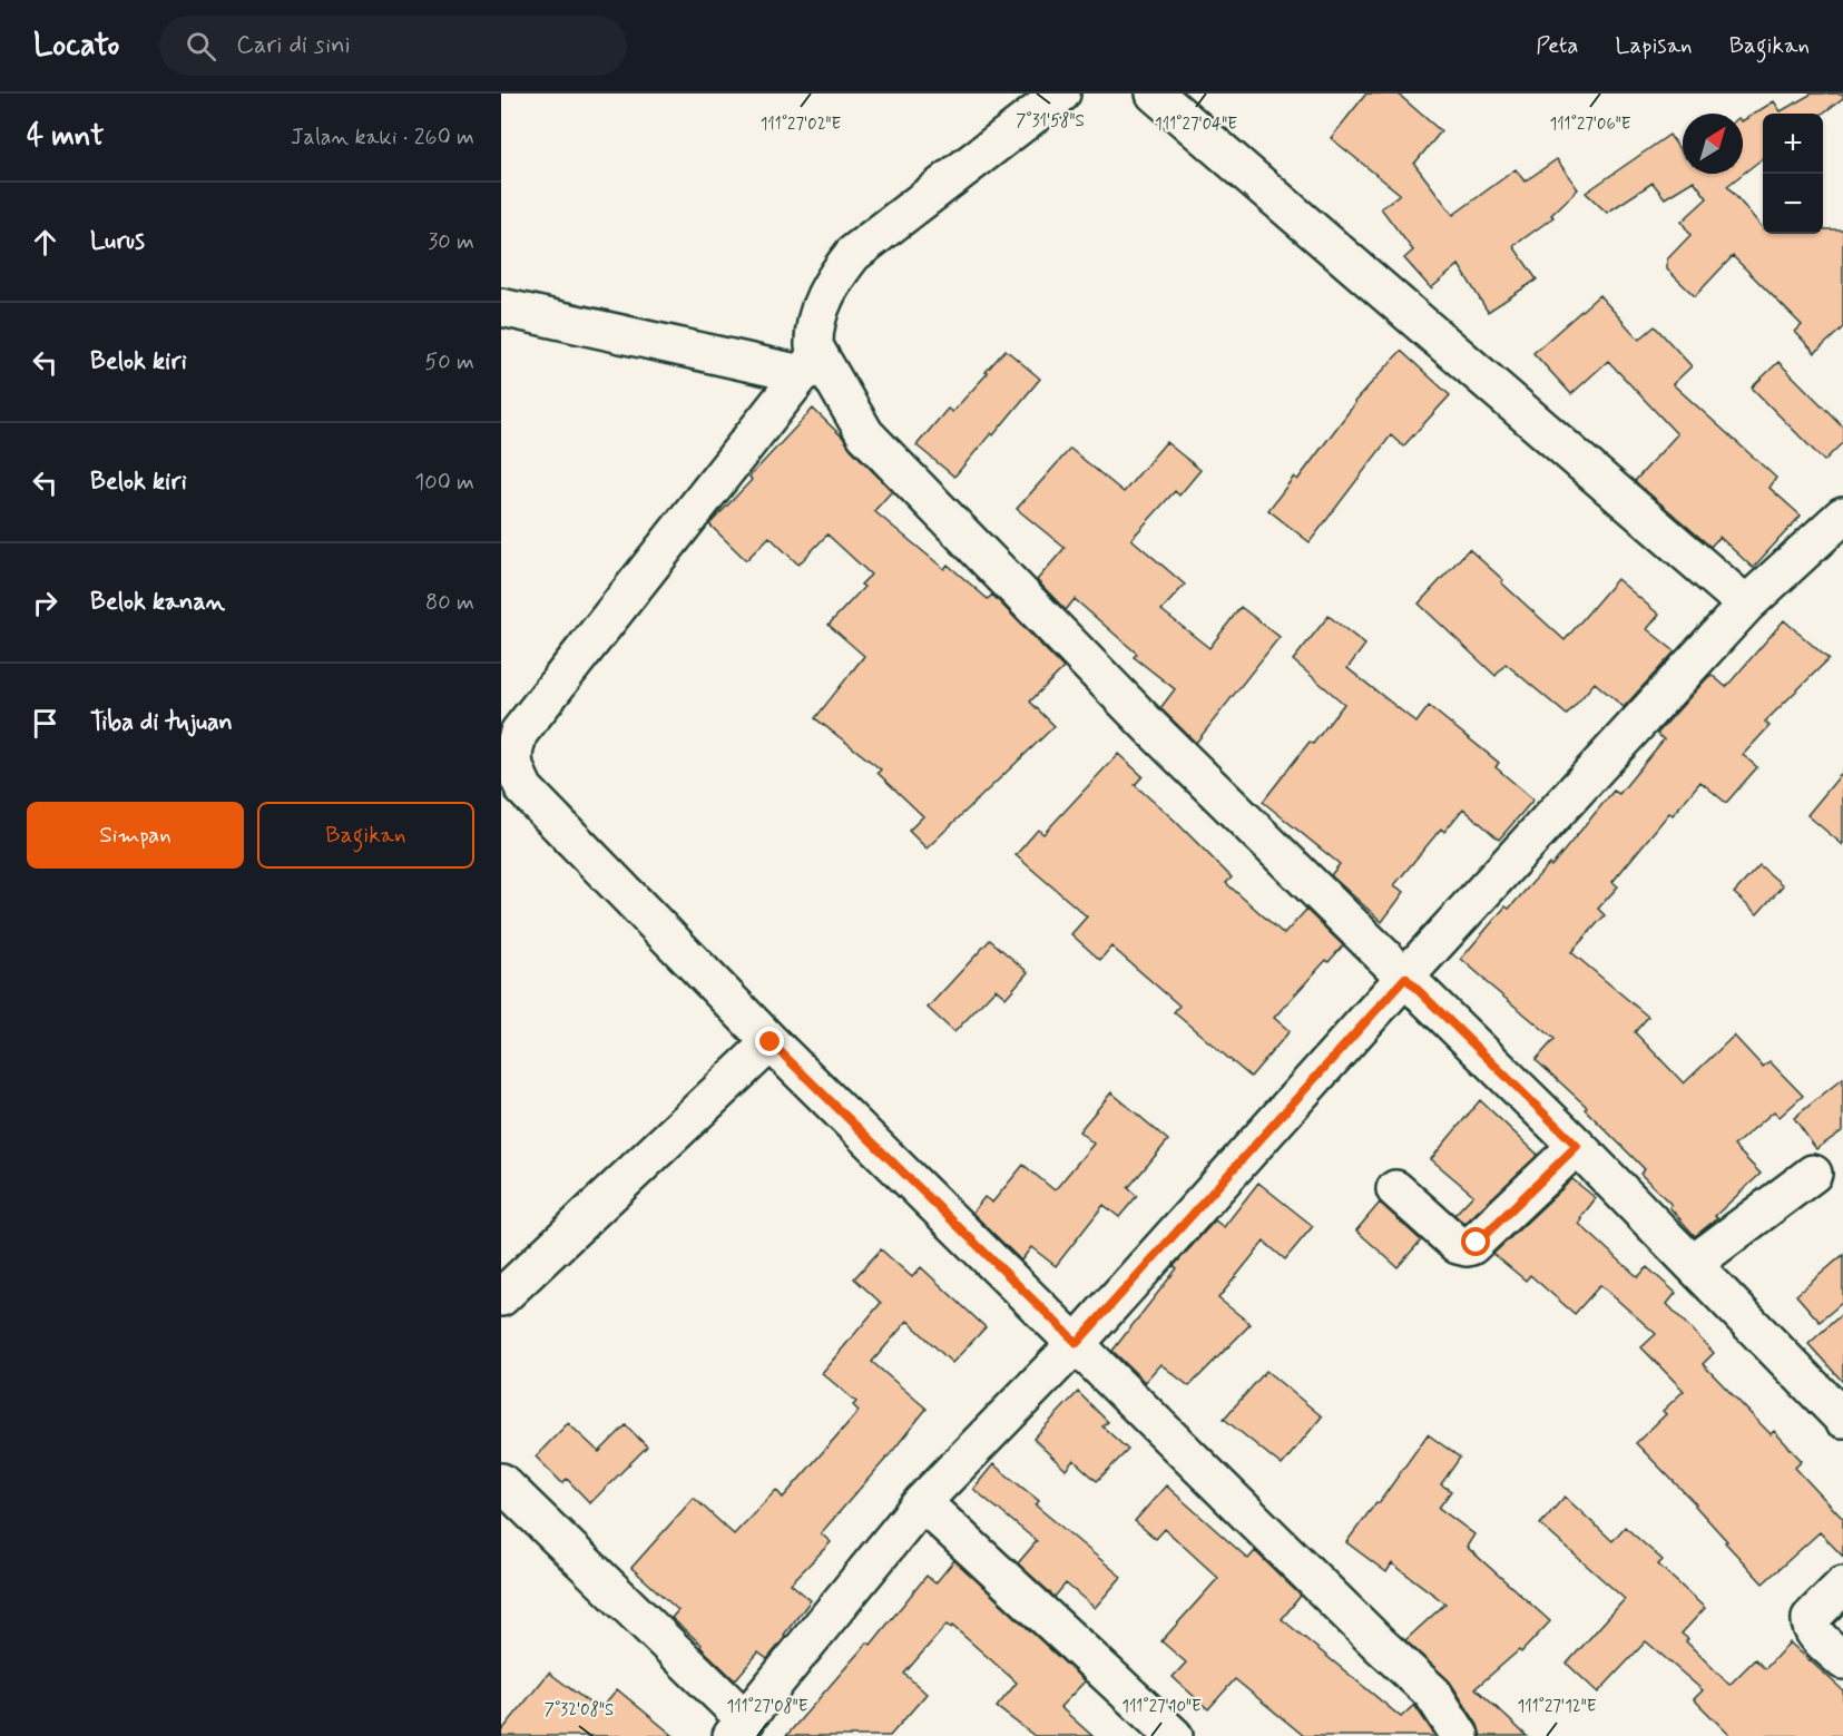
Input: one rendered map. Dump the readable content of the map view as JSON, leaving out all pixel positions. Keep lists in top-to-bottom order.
{
  "north": "top right",
  "page": {
    "header": "Locato",
    "search": "Cari di sini",
    "nav": ["Peta", "Lapisan", "Bagikan"],
    "heading": ["4 mnt", "Jalan kaki · 260 m"],
    "map_buttons": ["+", "−"],
    "list": [
      ["Lurus", "30 m"],
      ["Belok kiri", "50 m"],
      ["Belok kiri", "100 m"],
      ["Belok kanan", "80 m"],
      "Tiba di tujuan"
    ],
    "buttons": ["Simpan", "Bagikan"]
  },
  "coordinates": [
    "7°31'58\"S",
    "111°27'02\"E",
    "111°27'04\"E",
    "111°27'06\"E",
    "111°27'08\"E",
    "111°27'10\"E",
    "111°27'12\"E",
    "7°32'08\"S"
  ]
}
